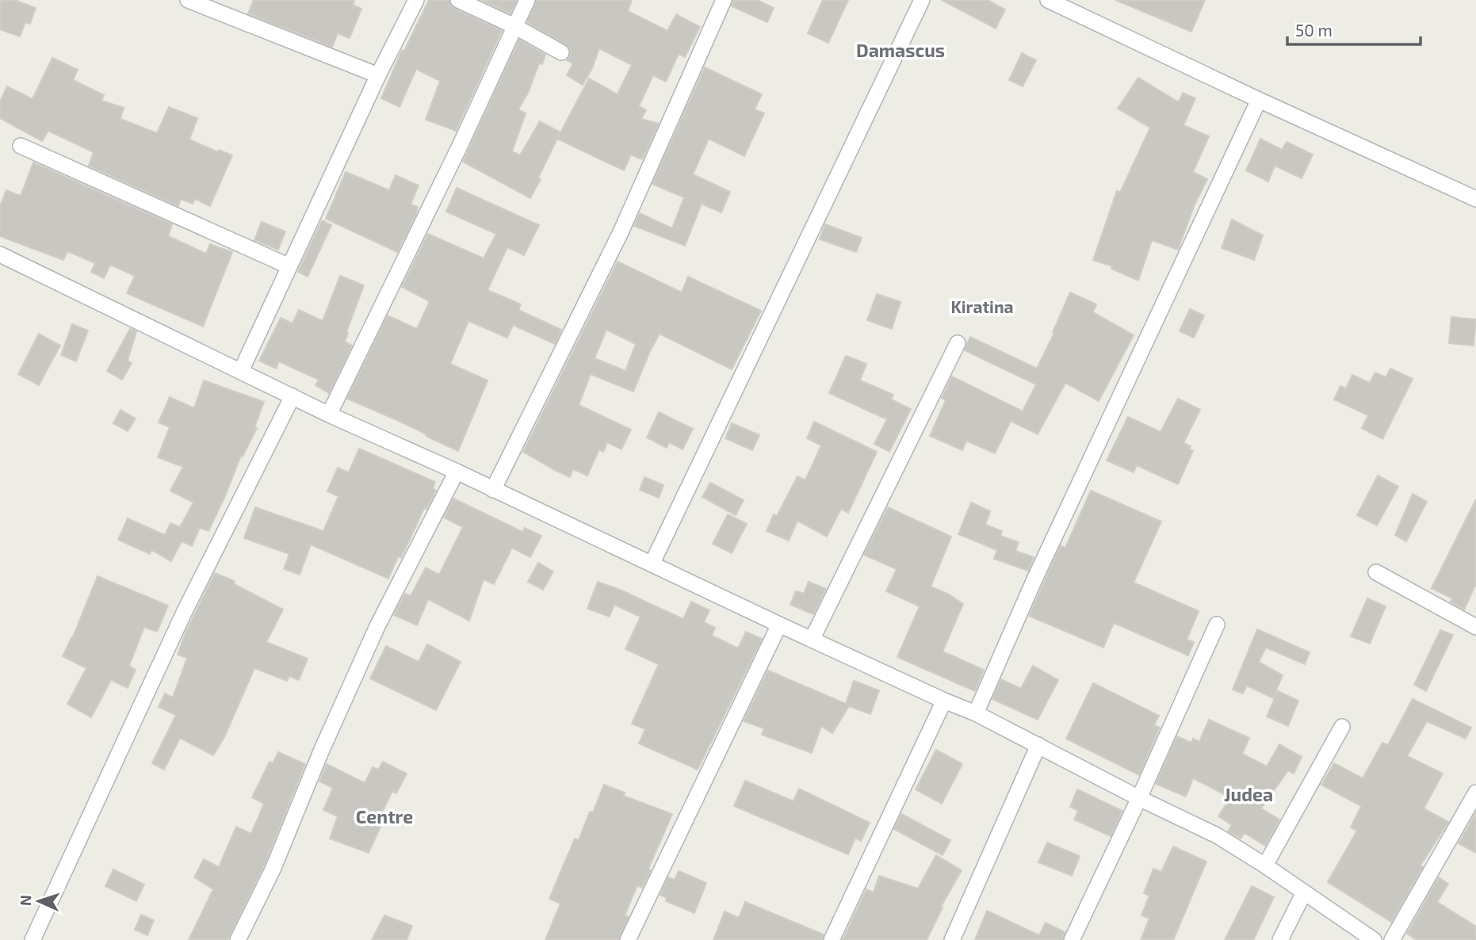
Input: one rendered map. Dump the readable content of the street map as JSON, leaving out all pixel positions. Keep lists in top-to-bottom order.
{
  "districts": [
    "Damascus",
    "Kiratina",
    "Judea",
    "Centre"
  ],
  "scale_bar": "50 m",
  "north": "left"
}
